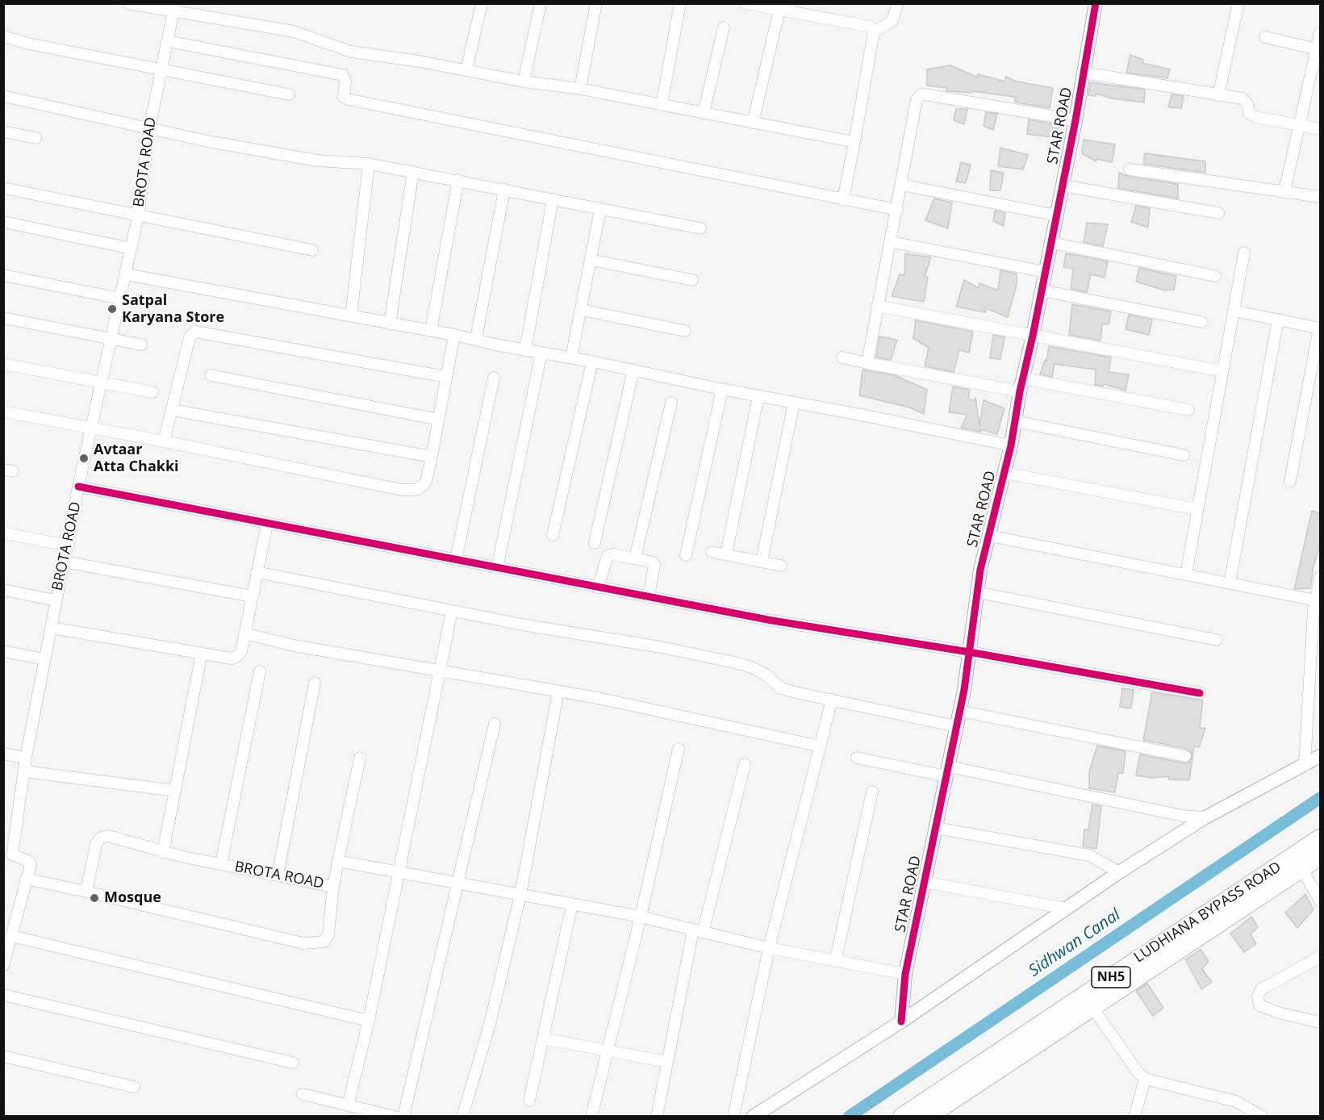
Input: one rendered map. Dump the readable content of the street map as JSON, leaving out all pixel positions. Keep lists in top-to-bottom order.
{
  "streets": {
    "highway": ["LUDHIANA BYPASS ROAD", "NH5"],
    "street": ["STAR ROAD", "BROTA ROAD"]
  },
  "water": ["Sidhwan Canal"],
  "places": ["Satpal Karyana Store", "Avtaar Atta Chakki", "Mosque"]
}
